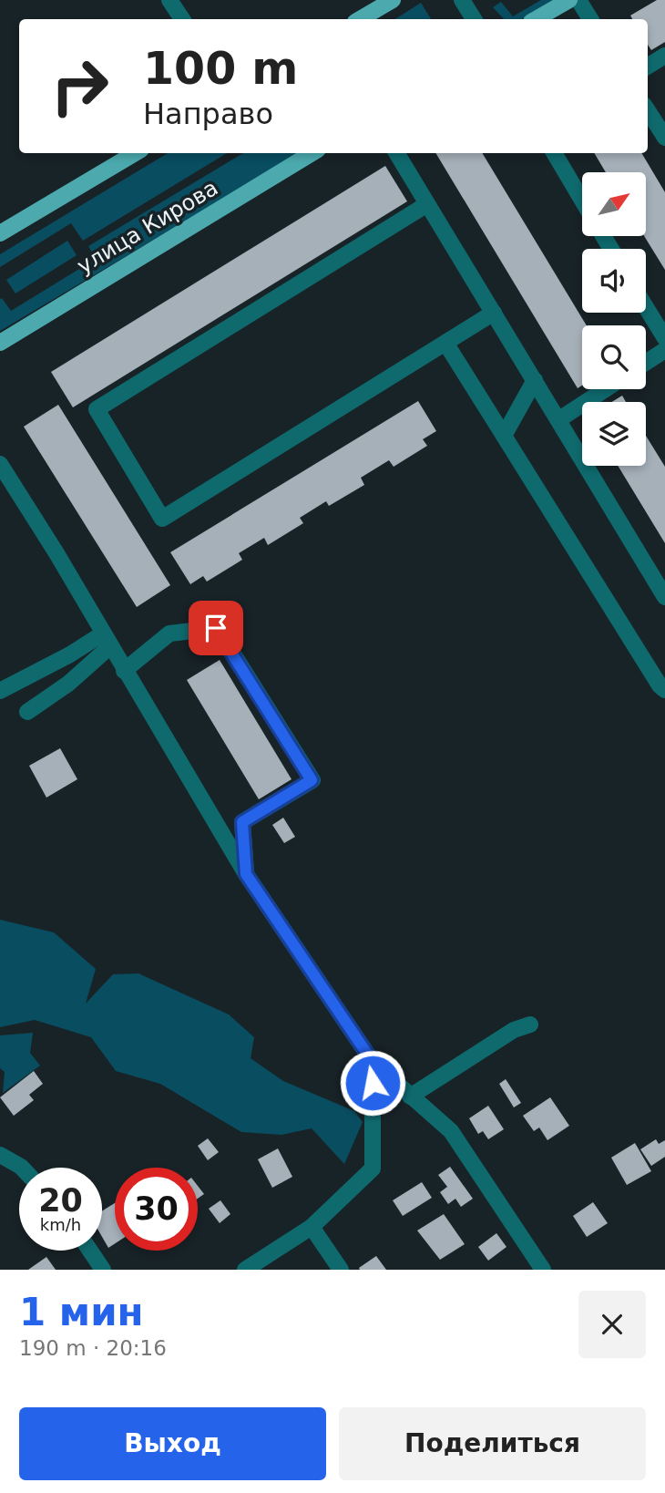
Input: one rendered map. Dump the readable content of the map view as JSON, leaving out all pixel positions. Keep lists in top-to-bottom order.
{
  "streets": {
    "main road": ["улица Кирова"]
  },
  "north": "top right",
  "page": {
    "turn": ["100 m", "Направо"],
    "speed": "20 km/h",
    "limit": "30",
    "heading": ["1 мин", "190 m · 20:16"],
    "buttons": ["Выход", "Поделиться"]
  }
}
